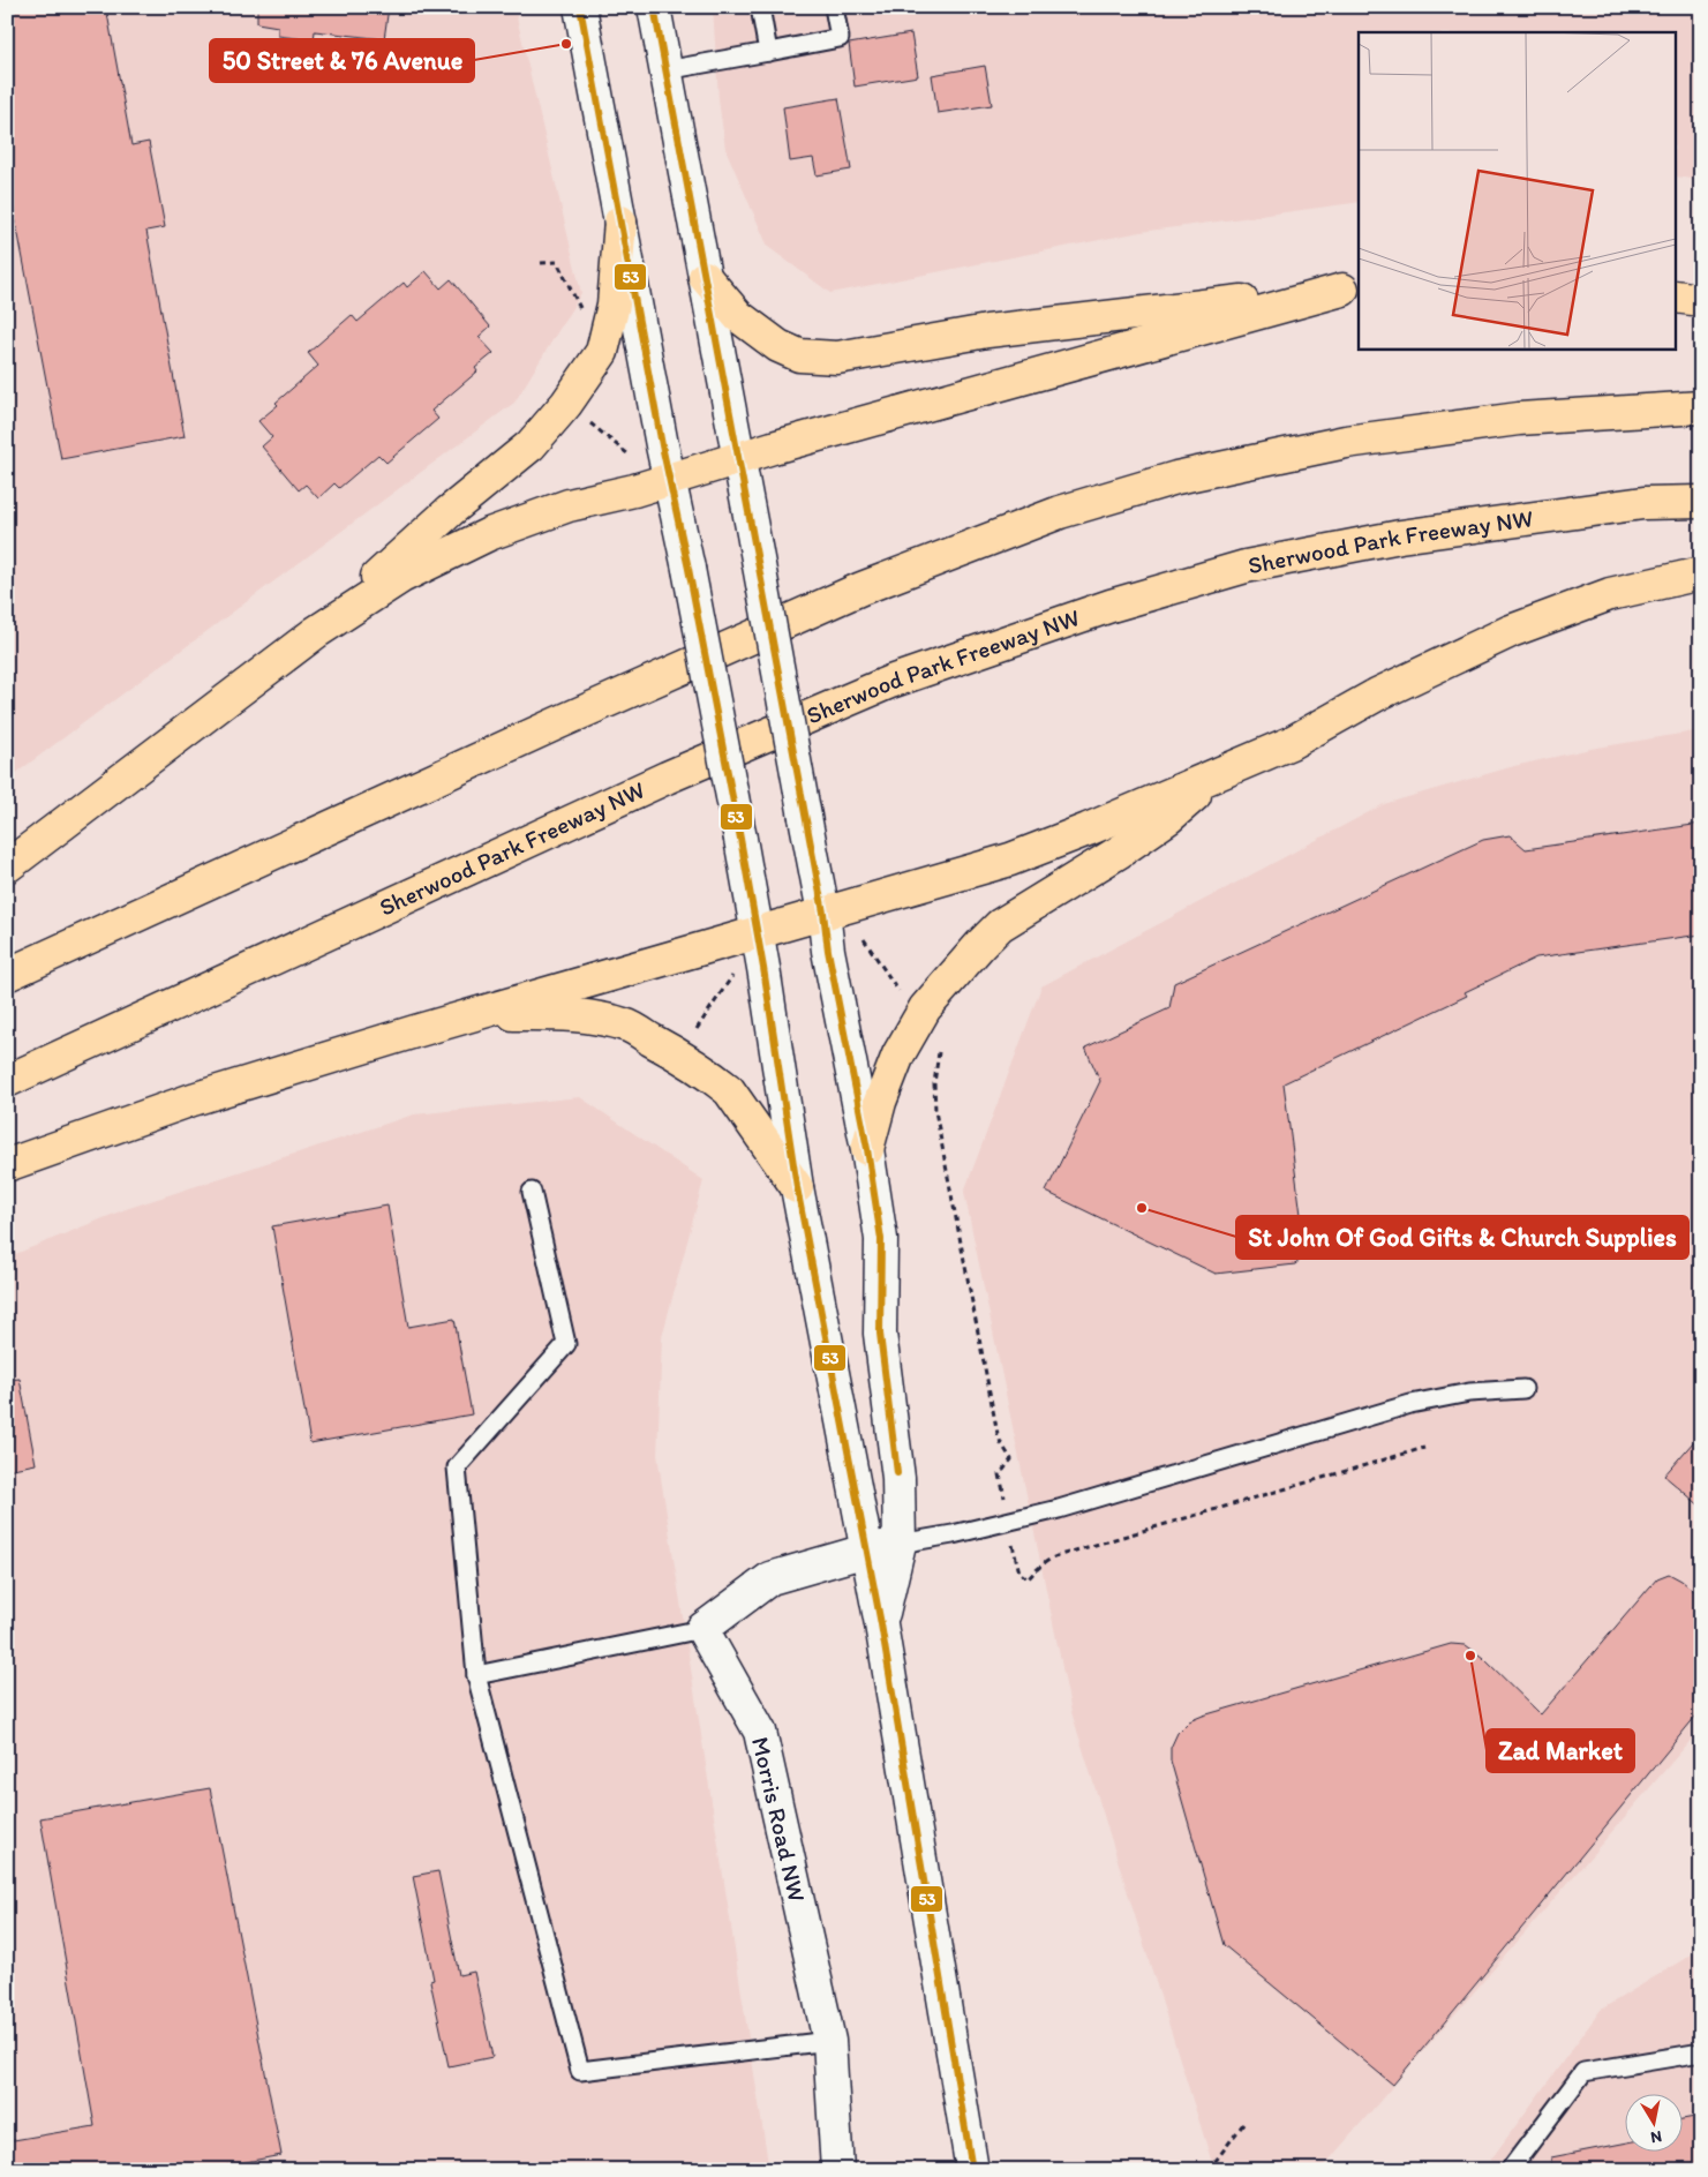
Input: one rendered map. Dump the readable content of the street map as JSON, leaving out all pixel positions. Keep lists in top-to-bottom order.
{
  "streets": {
    "highway": ["Sherwood Park Freeway NW"],
    "main road": ["Morris Road NW"]
  },
  "places": ["50 Street & 76 Avenue", "St John Of God Gifts & Church Supplies", "Zad Market"],
  "lines": ["transit line 53"],
  "north": "bottom"
}
